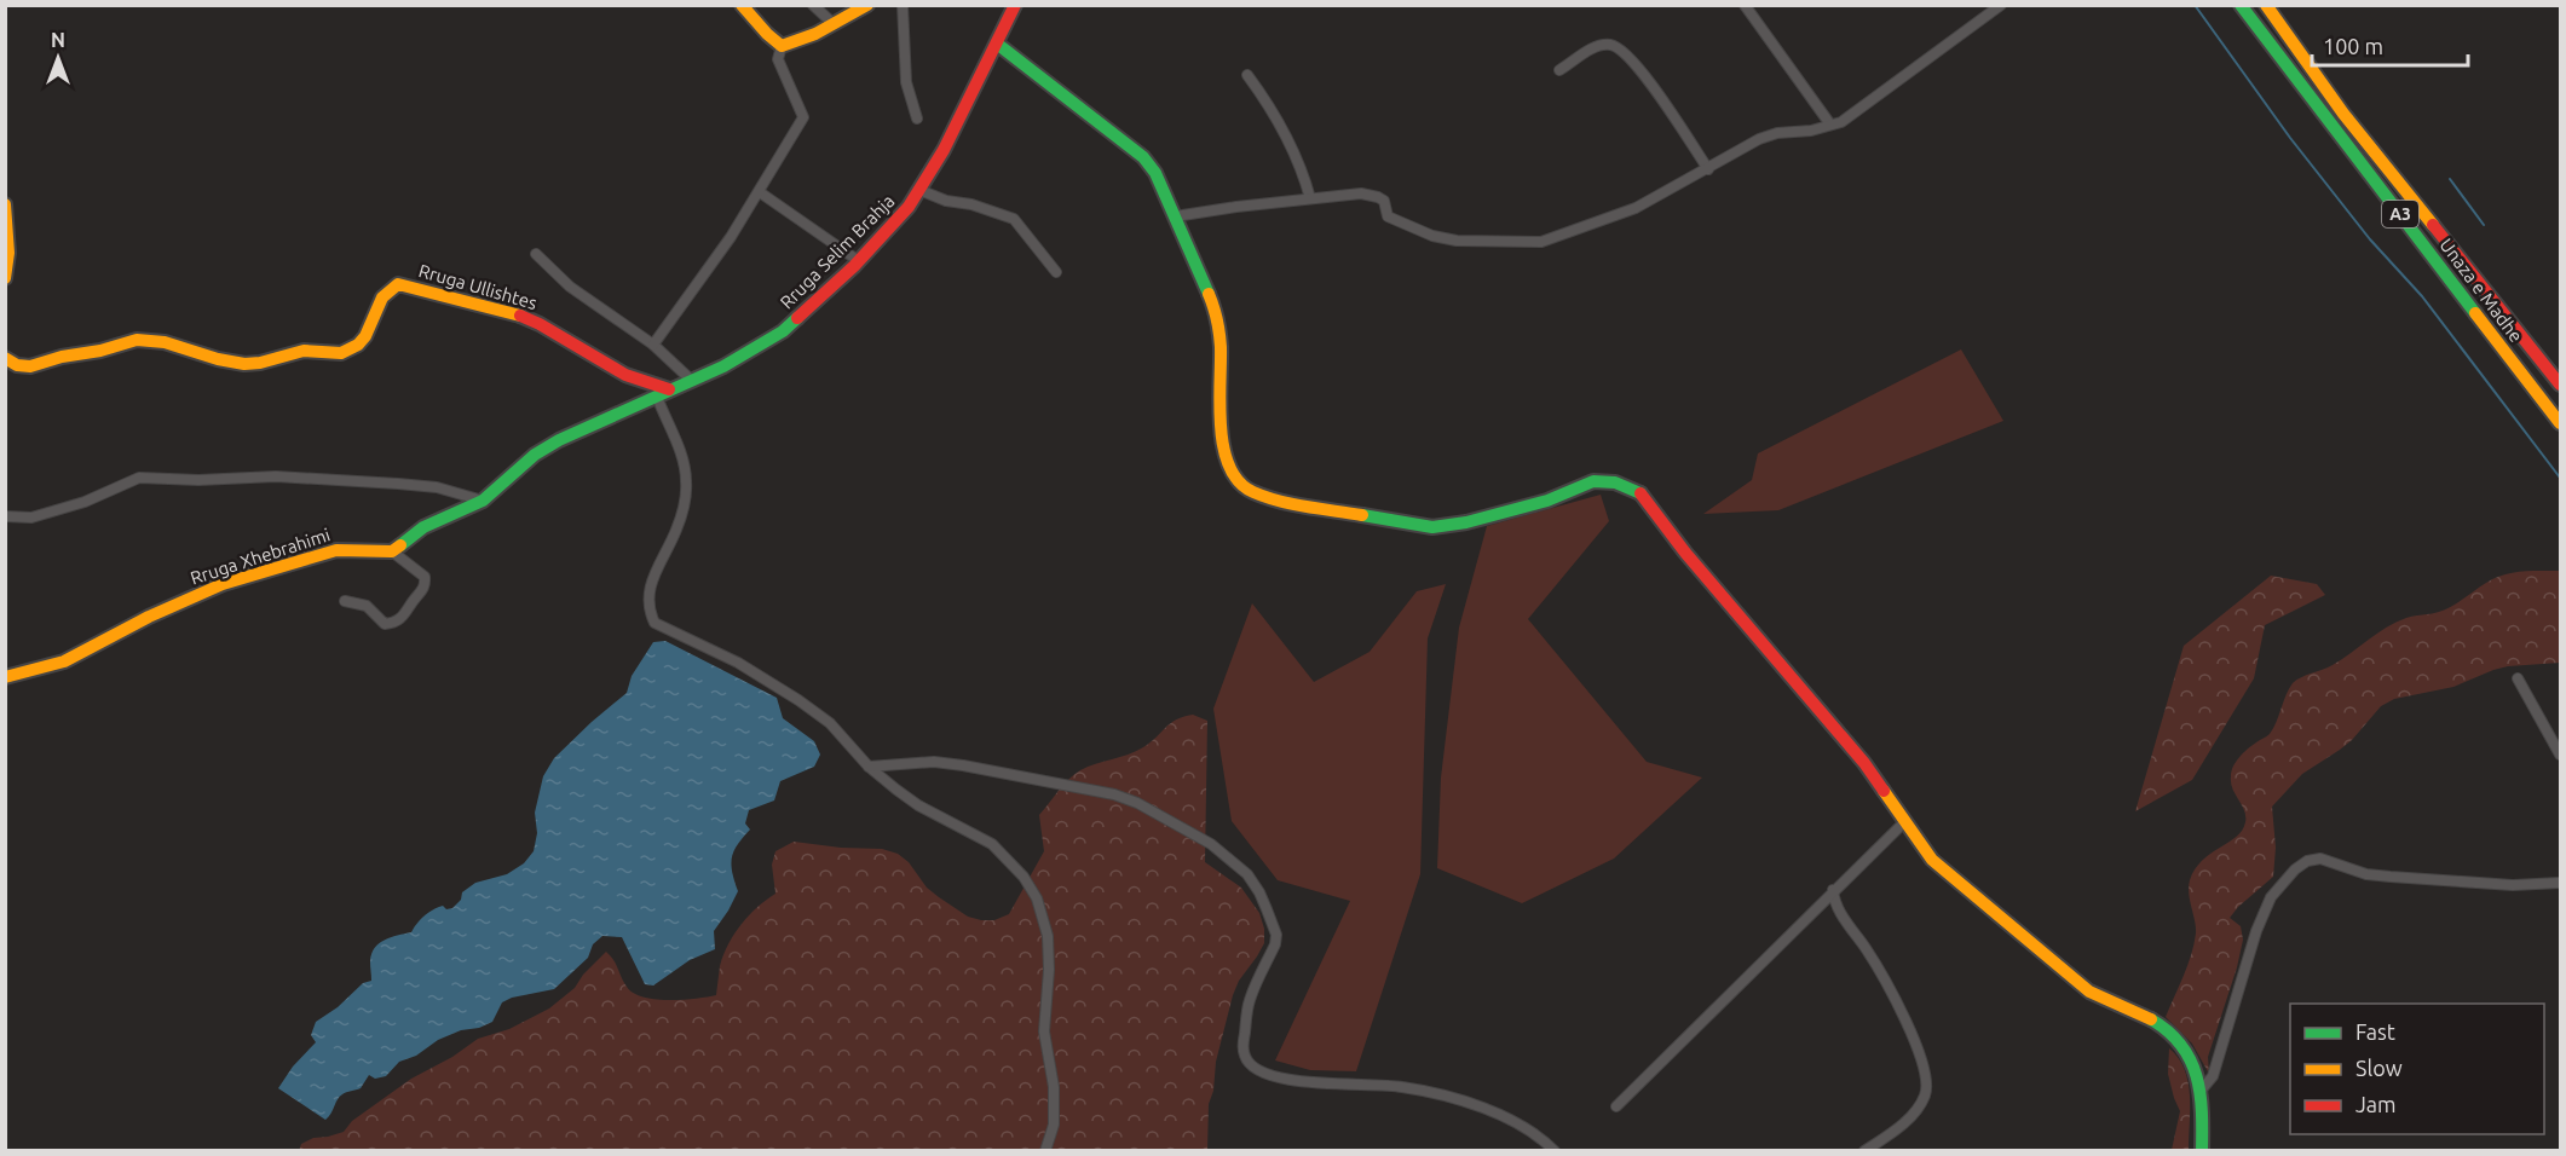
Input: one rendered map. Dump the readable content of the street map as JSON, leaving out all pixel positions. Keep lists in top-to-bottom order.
{
  "streets": {
    "main road": [
      "A3",
      "Rruga Selim Brahja",
      "Rruga Ullishtes",
      "Unaza e Madhe",
      "Rruga Xhebrahimi"
    ]
  },
  "crossings": [
    ["Rruga Selim Brahja", "Rruga Ullishtes"]
  ],
  "legend": ["Fast", "Slow", "Jam"],
  "scale_bar": "100 m",
  "north": "top"
}
